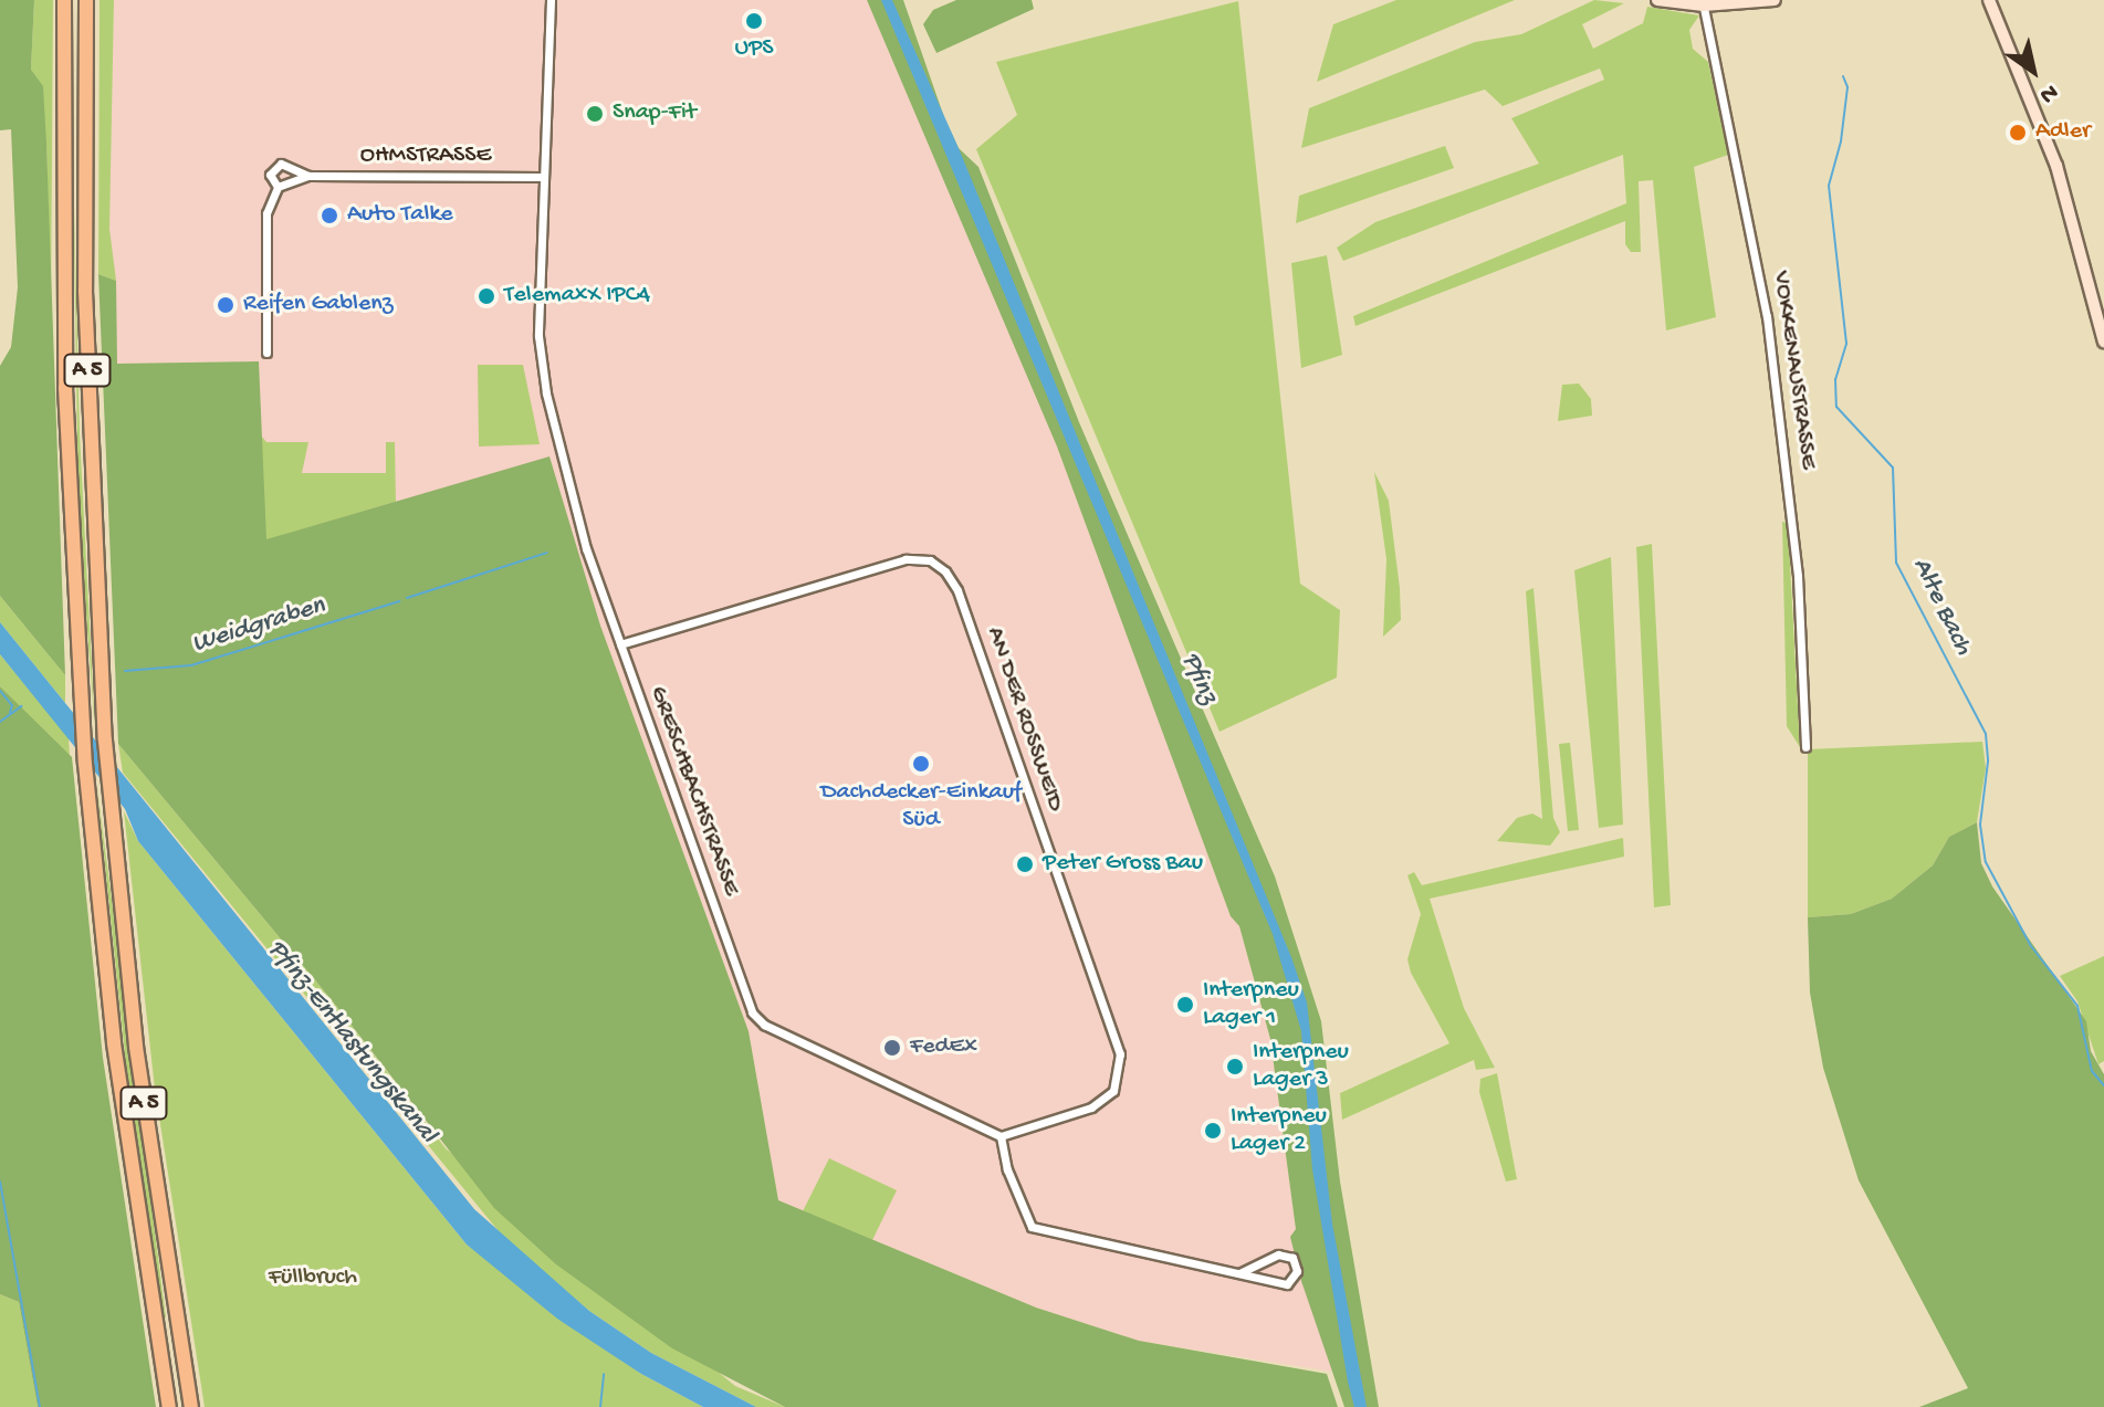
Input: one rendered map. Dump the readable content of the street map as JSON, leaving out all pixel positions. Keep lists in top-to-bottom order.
{
  "streets": {
    "highway": ["A 5"],
    "street": [
      "OHMSTRASSE",
      "VOKKENAUSTRASSE",
      "AN DER ROSSWEID",
      "GRESCHBACHSTRASSE"
    ]
  },
  "crossings": [
    ["OHMSTRASSE", "GRESCHBACHSTRASSE"],
    ["AN DER ROSSWEID", "GRESCHBACHSTRASSE"]
  ],
  "water": [
    "Alte Bach",
    "Weidgraben",
    "Pfinz",
    "Pfinz-Entlastungskanal"
  ],
  "parks": ["Füllbruch"],
  "places": [
    "UPS",
    "Snap-Fit",
    "Adler",
    "Auto Talke",
    "TelemaxX IPC4",
    "Reifen Gablenz",
    "Dachdecker-Einkauf Süd",
    "Peter Gross Bau",
    "Interpneu Lager 1",
    "FedEx",
    "Interpneu Lager 3",
    "Interpneu Lager 2"
  ],
  "north": "bottom right"
}
